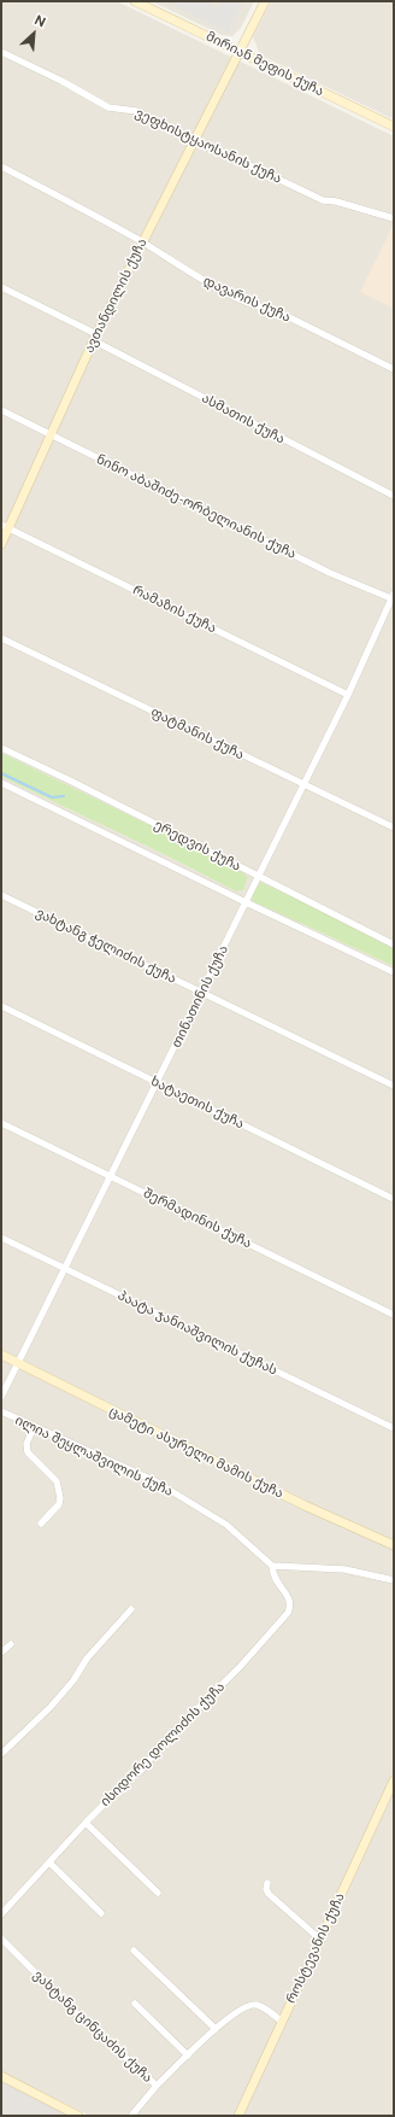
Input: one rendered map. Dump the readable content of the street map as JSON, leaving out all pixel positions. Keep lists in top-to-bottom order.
{
  "streets": {
    "street": [
      "მირიან მეფის ქუჩა",
      "ვეფხისტყაოსანის ქუჩა",
      "ავთანდილის ქუჩა",
      "დავარის ქუჩა",
      "ასმათის ქუჩა",
      "ნინო აბაშიძე-ორბელიანის ქუჩა",
      "რამაზის ქუჩა",
      "ფატმანის ქუჩა",
      "ერედვის ქუჩა",
      "ვახტანგ ჭელიძის ქუჩა",
      "თინათინის ქუჩა",
      "ხატაეთის ქუჩა",
      "შერმადინის ქუჩა",
      "პაატა ჯანიაშვილის ქუჩას",
      "ცამეტი ასურელი მამის ქუჩა",
      "ილია შეყლაშვილის ქუჩა",
      "ისიდორე დოლიძის ქუჩა",
      "როსტევანის ქუჩა",
      "ვახტანგ ცინცაძის ქუჩა"
    ]
  },
  "crossings": [
    ["მირიან მეფის ქუჩა", "ავთანდილის ქუჩა"],
    ["ვეფხისტყაოსანის ქუჩა", "ავთანდილის ქუჩა"],
    ["ავთანდილის ქუჩა", "დავარის ქუჩა"],
    ["ავთანდილის ქუჩა", "ასმათის ქუჩა"],
    ["ავთანდილის ქუჩა", "ნინო აბაშიძე-ორბელიანის ქუჩა"],
    ["ავთანდილის ქუჩა", "რამაზის ქუჩა"],
    ["ნინო აბაშიძე-ორბელიანის ქუჩა", "თინათინის ქუჩა"],
    ["რამაზის ქუჩა", "თინათინის ქუჩა"],
    ["ფატმანის ქუჩა", "თინათინის ქუჩა"],
    ["ერედვის ქუჩა", "თინათინის ქუჩა"],
    ["ვახტანგ ჭელიძის ქუჩა", "თინათინის ქუჩა"],
    ["თინათინის ქუჩა", "ხატაეთის ქუჩა"],
    ["თინათინის ქუჩა", "შერმადინის ქუჩა"],
    ["თინათინის ქუჩა", "პაატა ჯანიაშვილის ქუჩას"],
    ["თინათინის ქუჩა", "ცამეტი ასურელი მამის ქუჩა"],
    ["ილია შეყლაშვილის ქუჩა", "ისიდორე დოლიძის ქუჩა"]
  ],
  "north": "top right"
}
